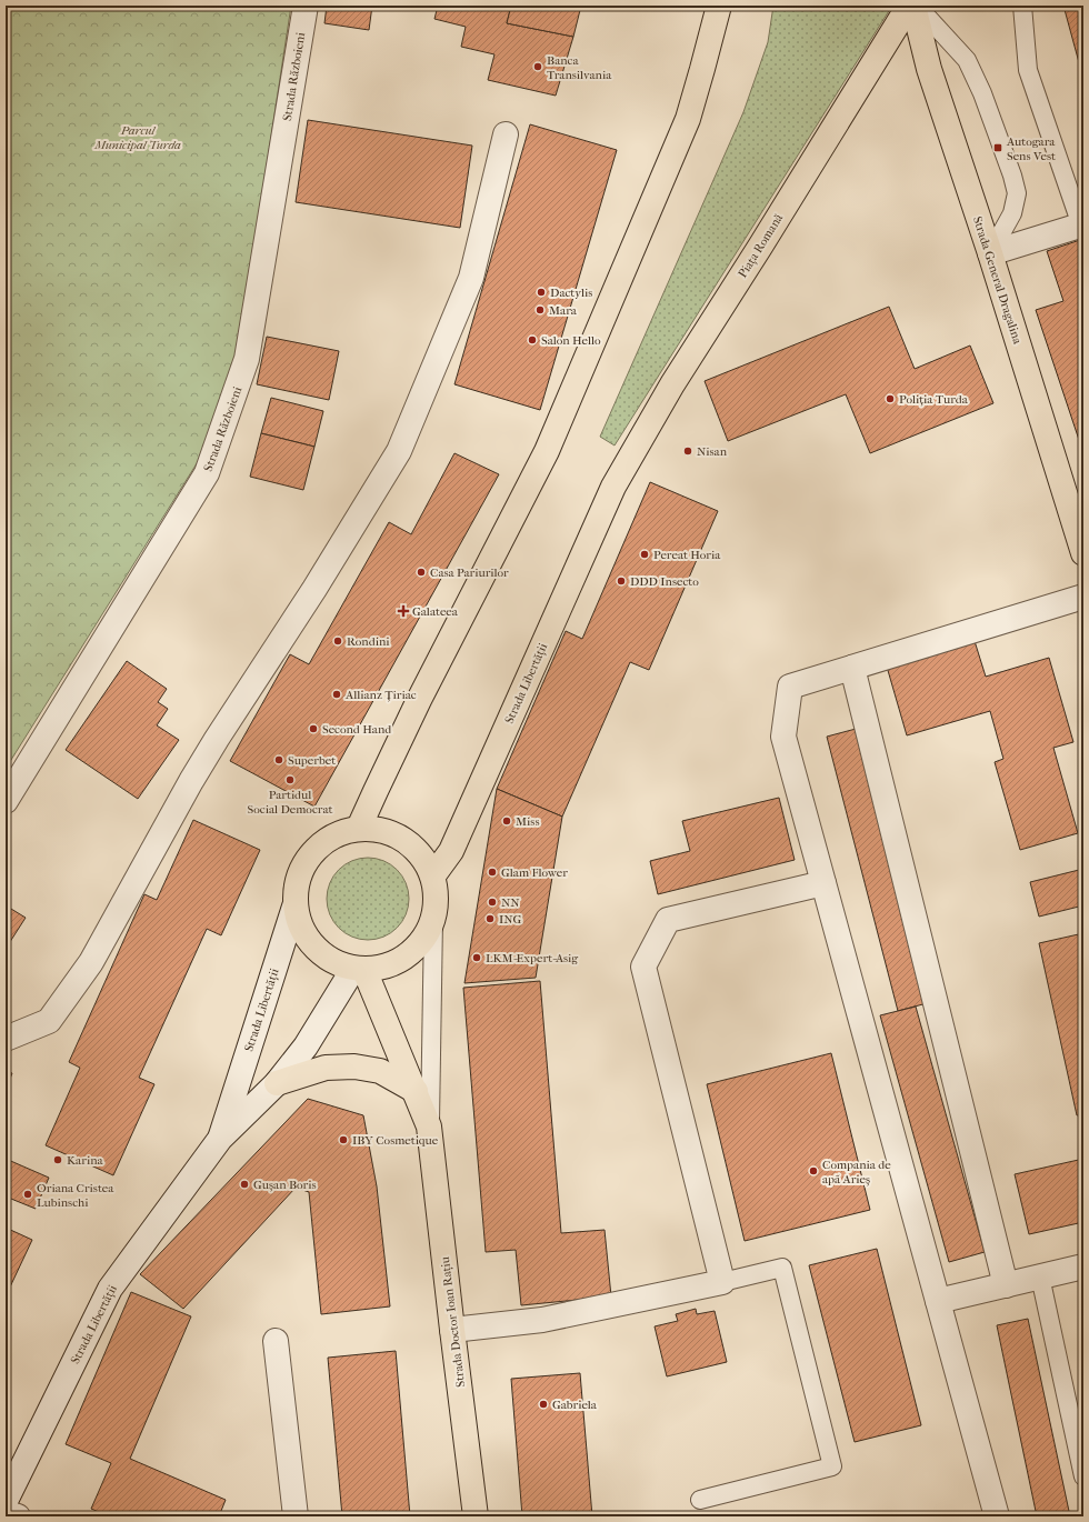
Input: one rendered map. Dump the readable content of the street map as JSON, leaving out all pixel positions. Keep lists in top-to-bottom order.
{
  "streets": {
    "main road": [
      "Piața Romană",
      "Strada General Dragalina",
      "Strada Libertății",
      "Strada Doctor Ioan Rațiu"
    ],
    "street": ["Strada Războieni"]
  },
  "crossings": [
    ["Piața Romană", "Strada Libertății"],
    ["Strada Libertății", "Strada Doctor Ioan Rațiu"]
  ],
  "parks": ["Parcul Municipal Turda"],
  "places": {
    "other": [
      "Banca Transilvania",
      "Dactylis",
      "Mara",
      "Salon Hello",
      "Poliția Turda",
      "Nisan",
      "Pereat Horia",
      "Casa Pariurilor",
      "DDD Insecto",
      "Rondini",
      "Allianz Țiriac",
      "Second Hand",
      "Superbet",
      "Partidul Social Democrat",
      "Miss",
      "Glam Flower",
      "NN",
      "ING",
      "LKM-Expert-Asig",
      "IBY Cosmetique",
      "Karina",
      "Compania de apă Arieș",
      "Gușan Boris",
      "Oriana Cristea Lubinschi",
      "Gabriela"
    ],
    "transit": ["Autogara Sens Vest"],
    "health": ["Galateea"]
  }
}
